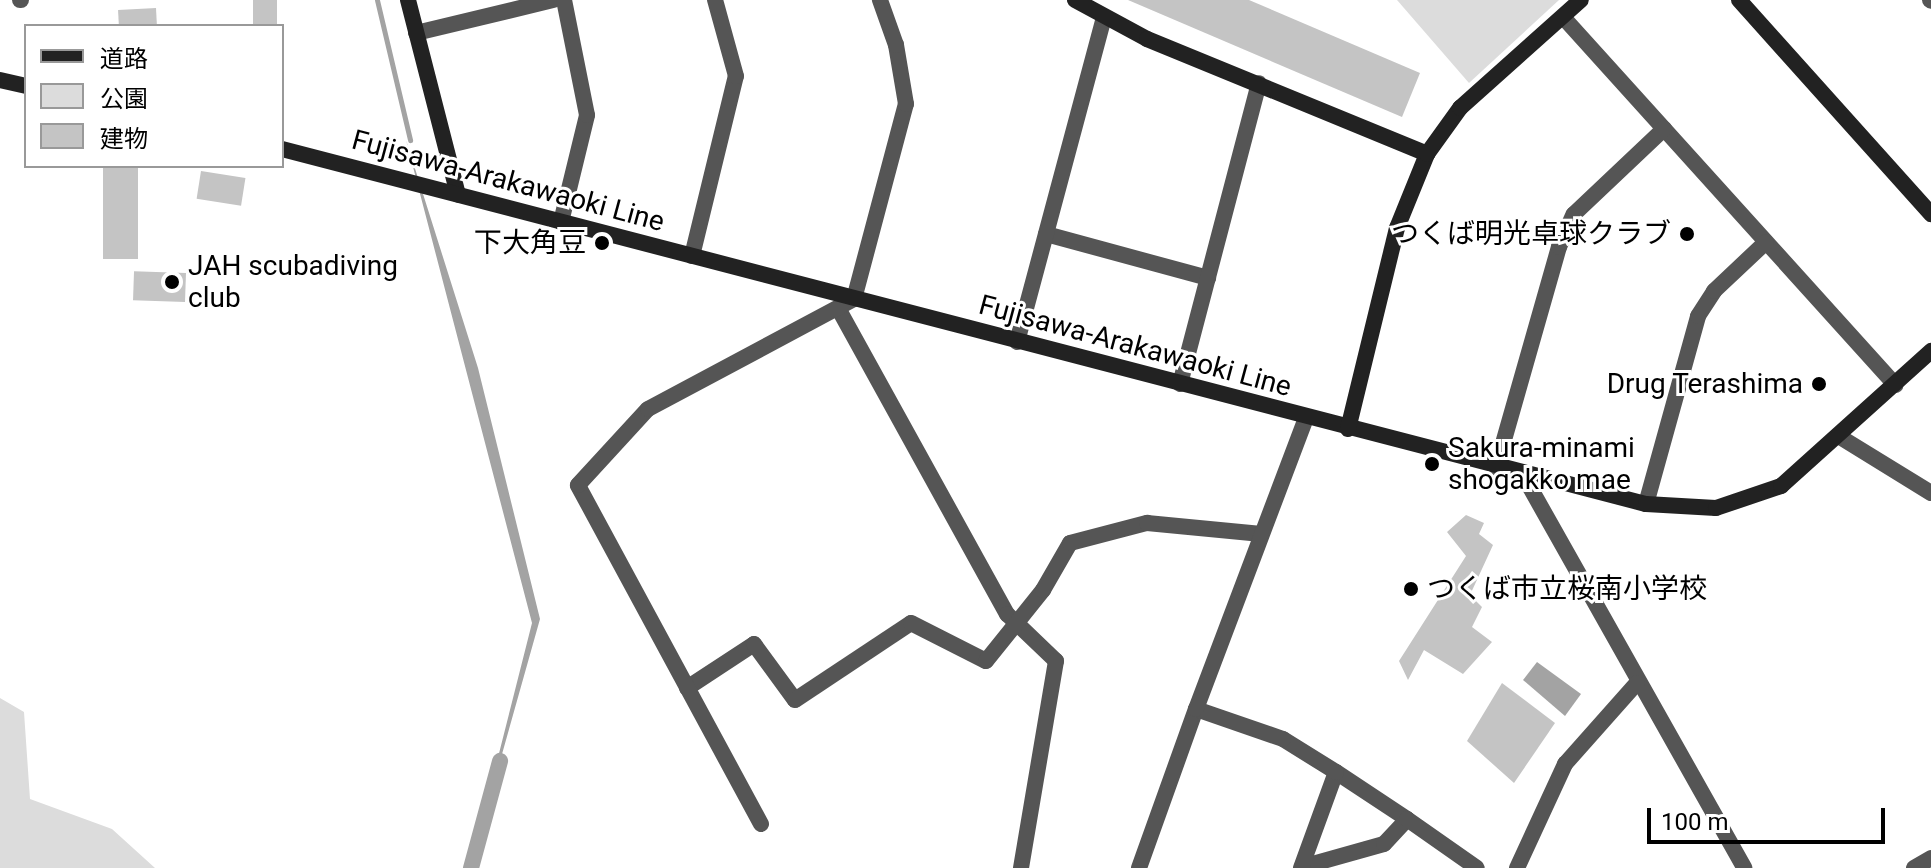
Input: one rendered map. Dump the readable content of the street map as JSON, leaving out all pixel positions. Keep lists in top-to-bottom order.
{
  "streets": {
    "main road": ["Fujisawa-Arakawaoki Line"]
  },
  "places": [
    "つくば明光卓球クラブ",
    "下大角豆",
    "JAH scubadiving club",
    "Drug Terashima",
    "Sakura-minami shogakko mae",
    "つくば市立桜南小学校"
  ],
  "legend": ["道路", "公園", "建物"],
  "scale_bar": "100 m"
}
